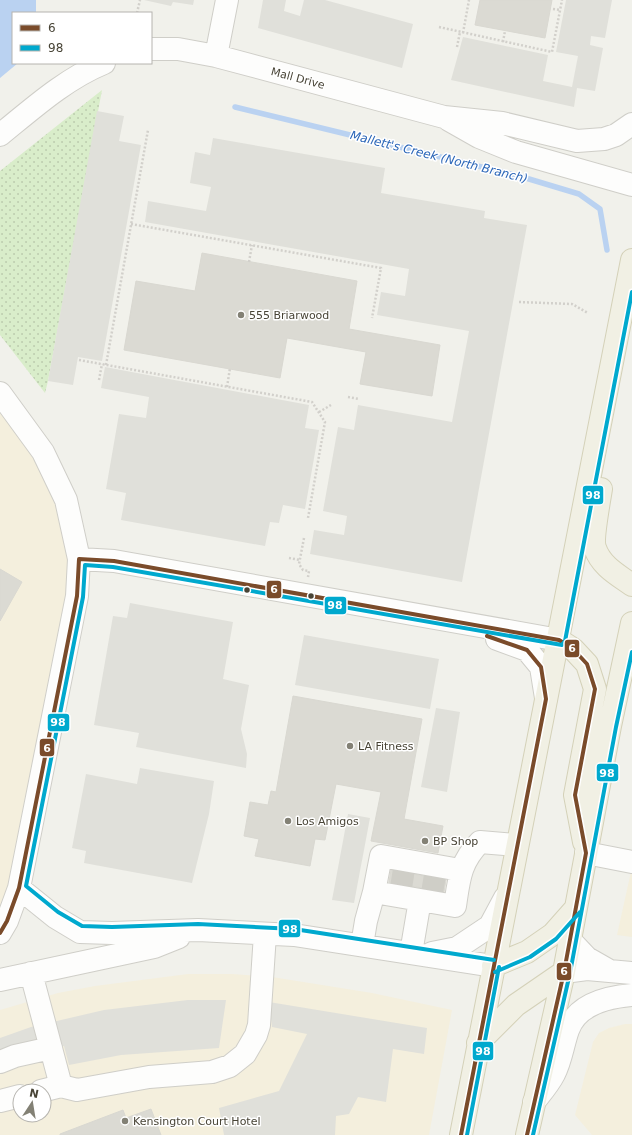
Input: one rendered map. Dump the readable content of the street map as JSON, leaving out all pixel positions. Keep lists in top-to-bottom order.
{
  "streets": {
    "street": ["Mall Drive"]
  },
  "water": ["Mallett's Creek (North Branch)"],
  "places": [
    "555 Briarwood",
    "LA Fitness",
    "Los Amigos",
    "BP Shop",
    "Kensington Court Hotel"
  ],
  "lines": ["transit line 98", "transit line 6"],
  "legend": ["6", "98"],
  "north": "top"
}
